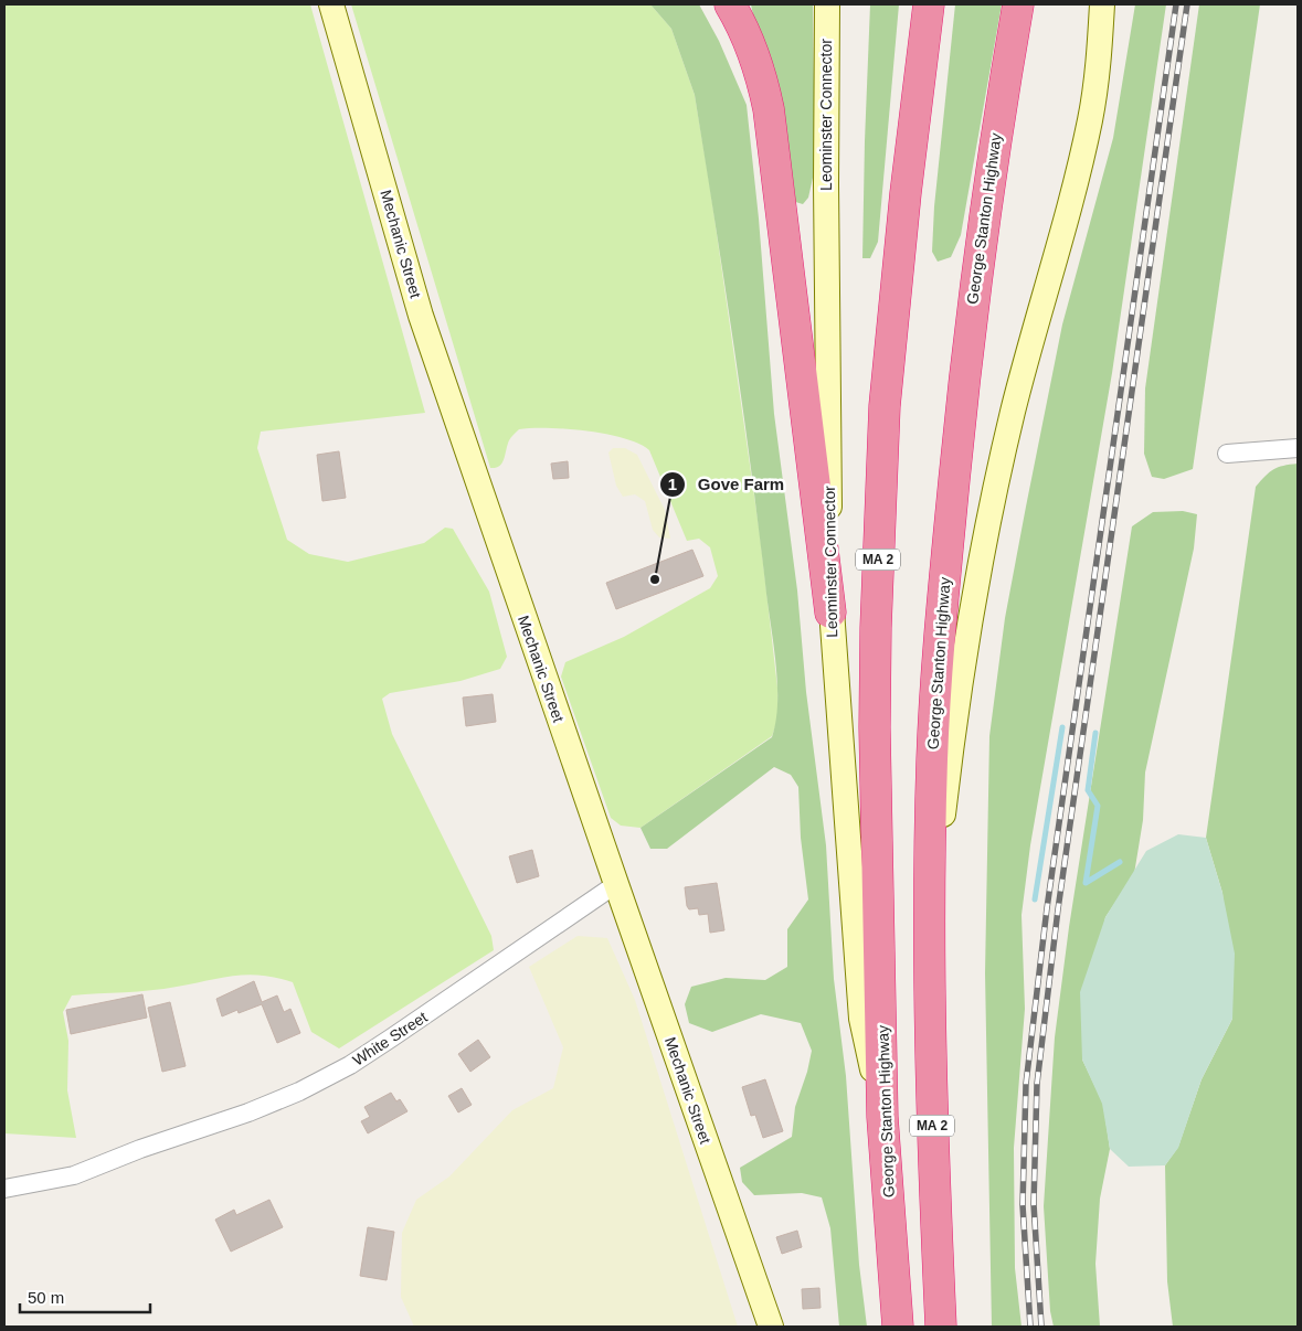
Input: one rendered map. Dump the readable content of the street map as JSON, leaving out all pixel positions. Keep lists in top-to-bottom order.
{
  "streets": {
    "highway": ["George Stanton Highway", "MA 2"],
    "main road": ["Leominster Connector", "Mechanic Street"],
    "street": ["White Street"]
  },
  "crossings": [
    ["Leominster Connector", "George Stanton Highway"],
    ["Mechanic Street", "White Street"]
  ],
  "places": ["Gove Farm"],
  "scale_bar": "50 m"
}
